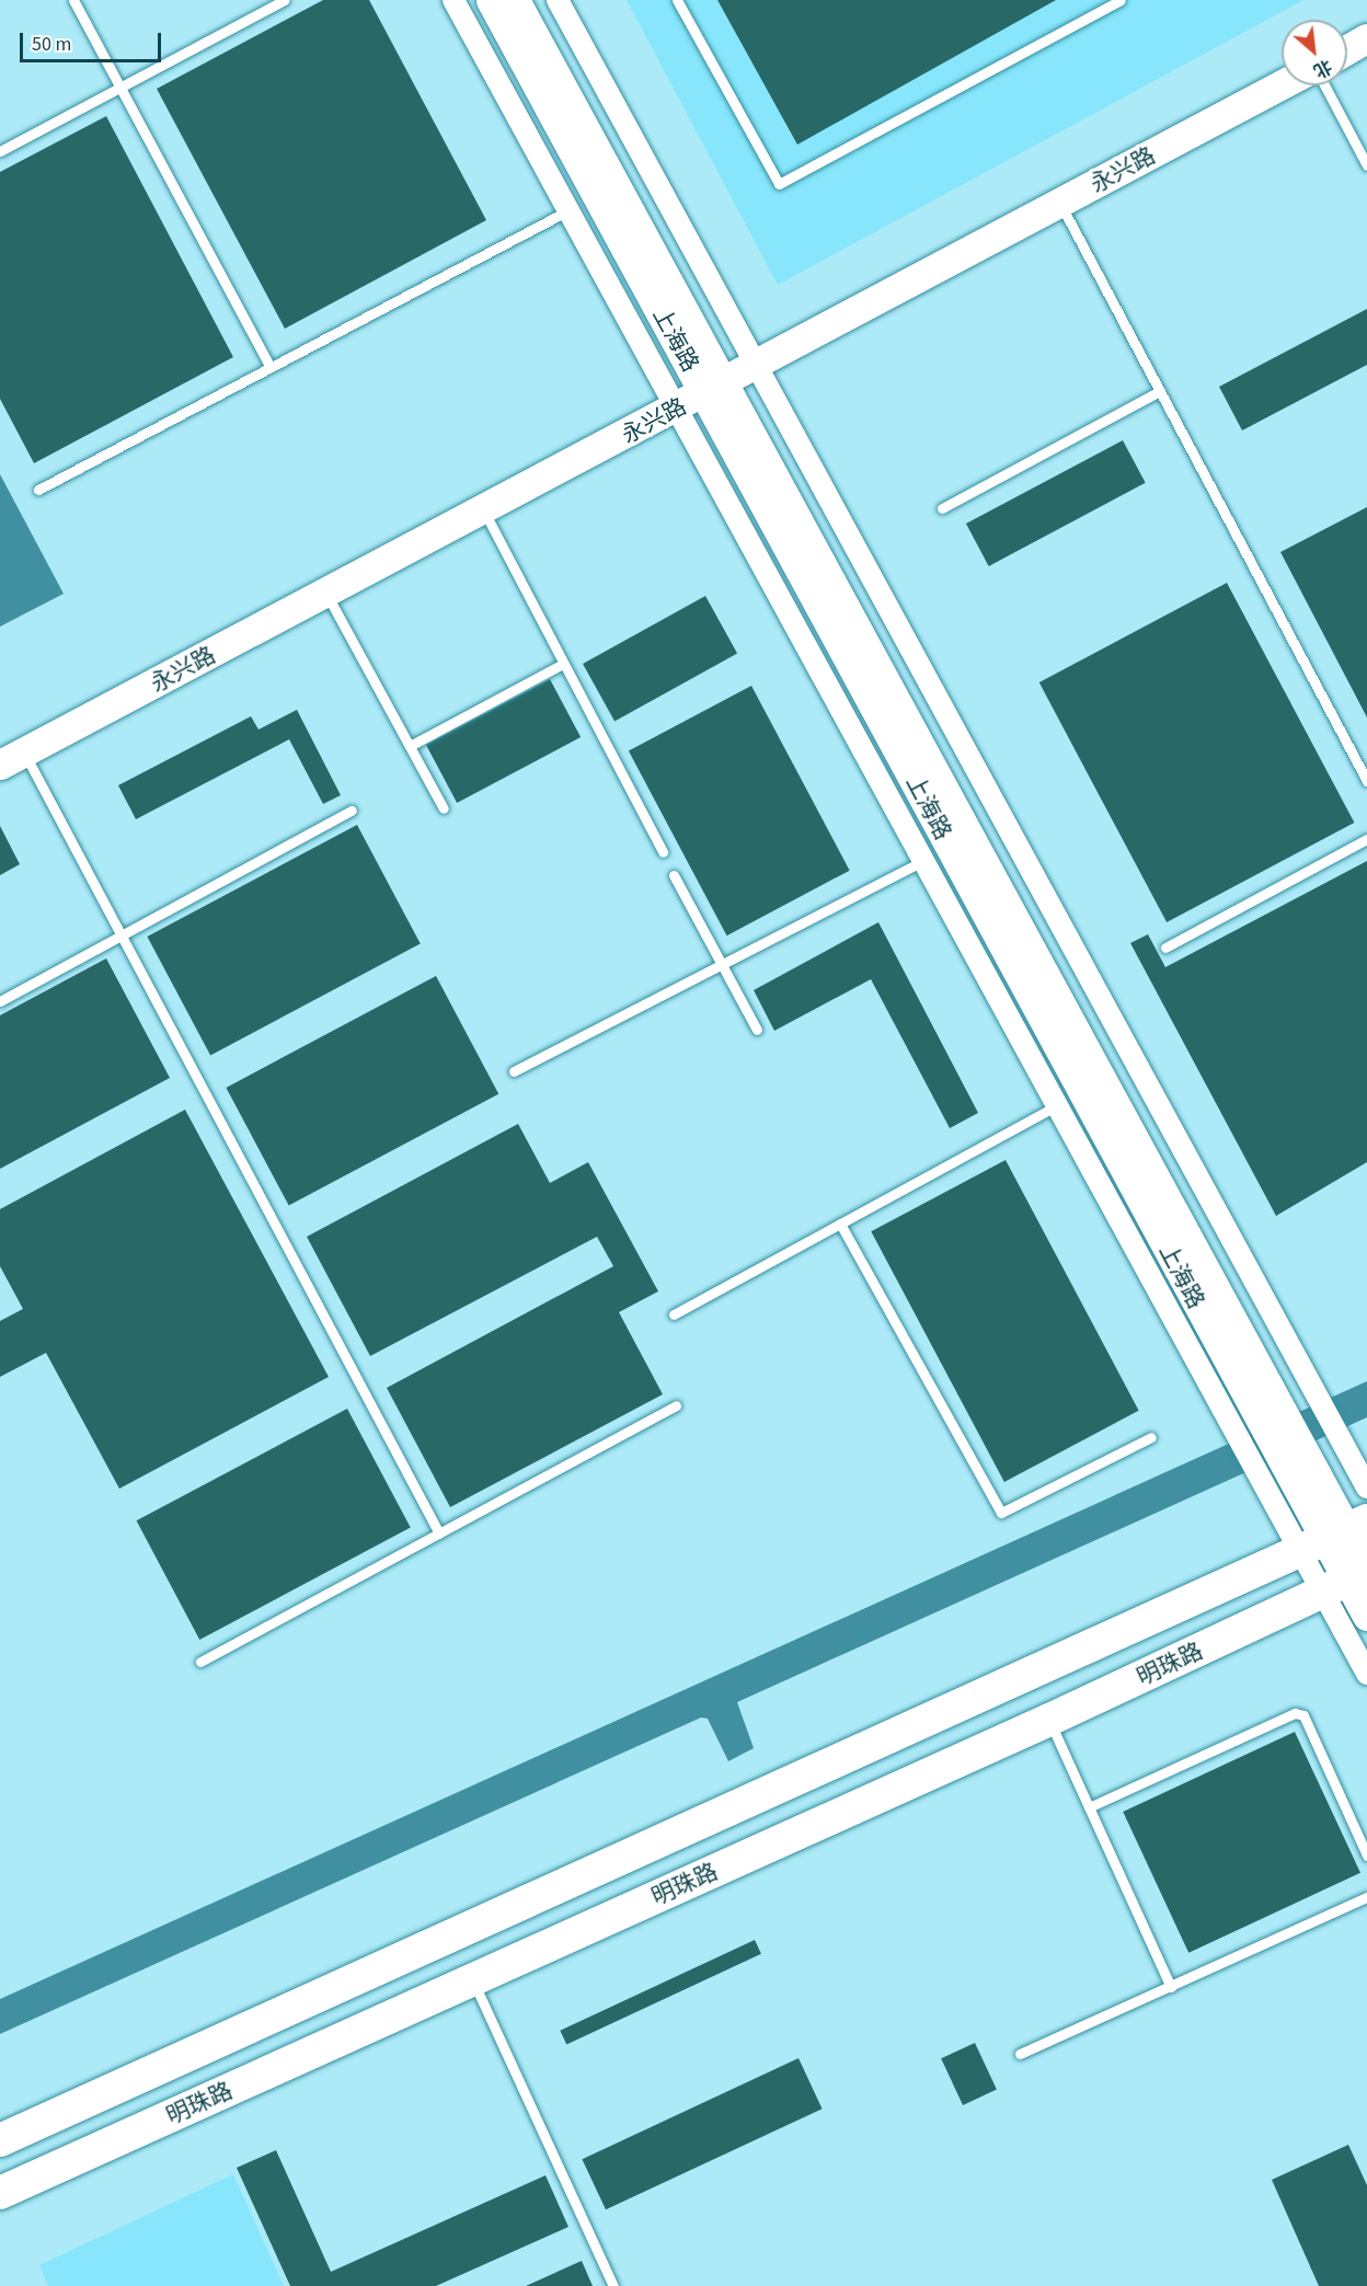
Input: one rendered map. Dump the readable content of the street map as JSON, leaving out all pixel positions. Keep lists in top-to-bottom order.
{
  "streets": {
    "main road": ["永兴路", "上海路", "明珠路"]
  },
  "crossings": [
    ["永兴路", "上海路"],
    ["上海路", "明珠路"]
  ],
  "scale_bar": "50 m",
  "north": "bottom right"
}
